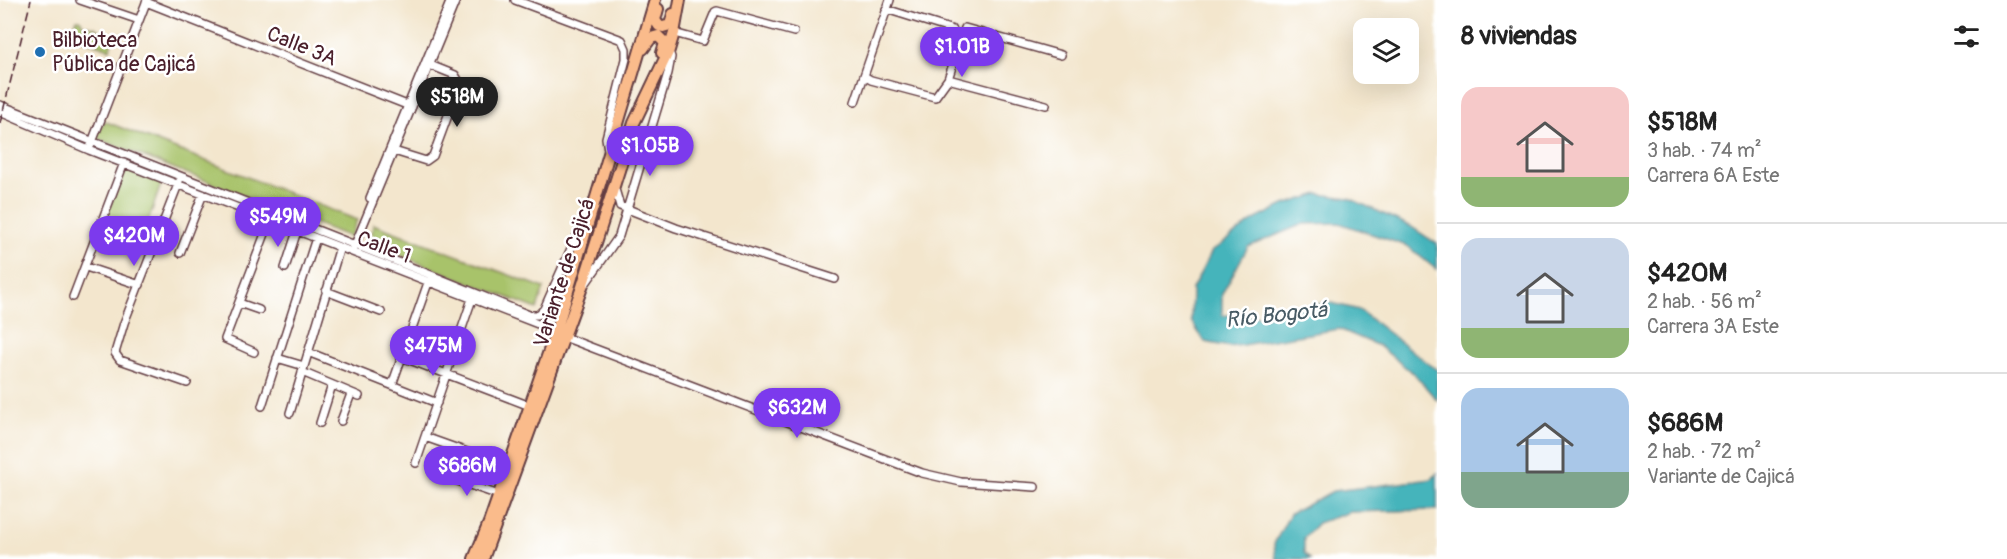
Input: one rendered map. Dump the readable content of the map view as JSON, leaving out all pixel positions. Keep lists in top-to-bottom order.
{
  "streets": {
    "highway": ["Variante de Cajicá"],
    "street": ["Calle 3A", "Calle 1"]
  },
  "crossings": [
    ["Calle 1", "Variante de Cajicá"]
  ],
  "water": ["Río Bogotá"],
  "places": ["Bilbioteca Pública de Cajicá"],
  "page": {
    "heading": "8 viviendas",
    "price": [
      "$1.01B",
      "$518M",
      "$1.05B",
      "$549M",
      "$420M",
      "$475M",
      "$632M",
      "$686M"
    ],
    "list": [
      {
        "name": "$518M",
        "note": "3 hab. · 74 m² · Carrera 6A Este"
      },
      {
        "name": "$420M",
        "note": "2 hab. · 56 m² · Carrera 3A Este"
      },
      {
        "name": "$686M",
        "note": "2 hab. · 72 m² · Variante de Cajicá"
      }
    ]
  }
}
